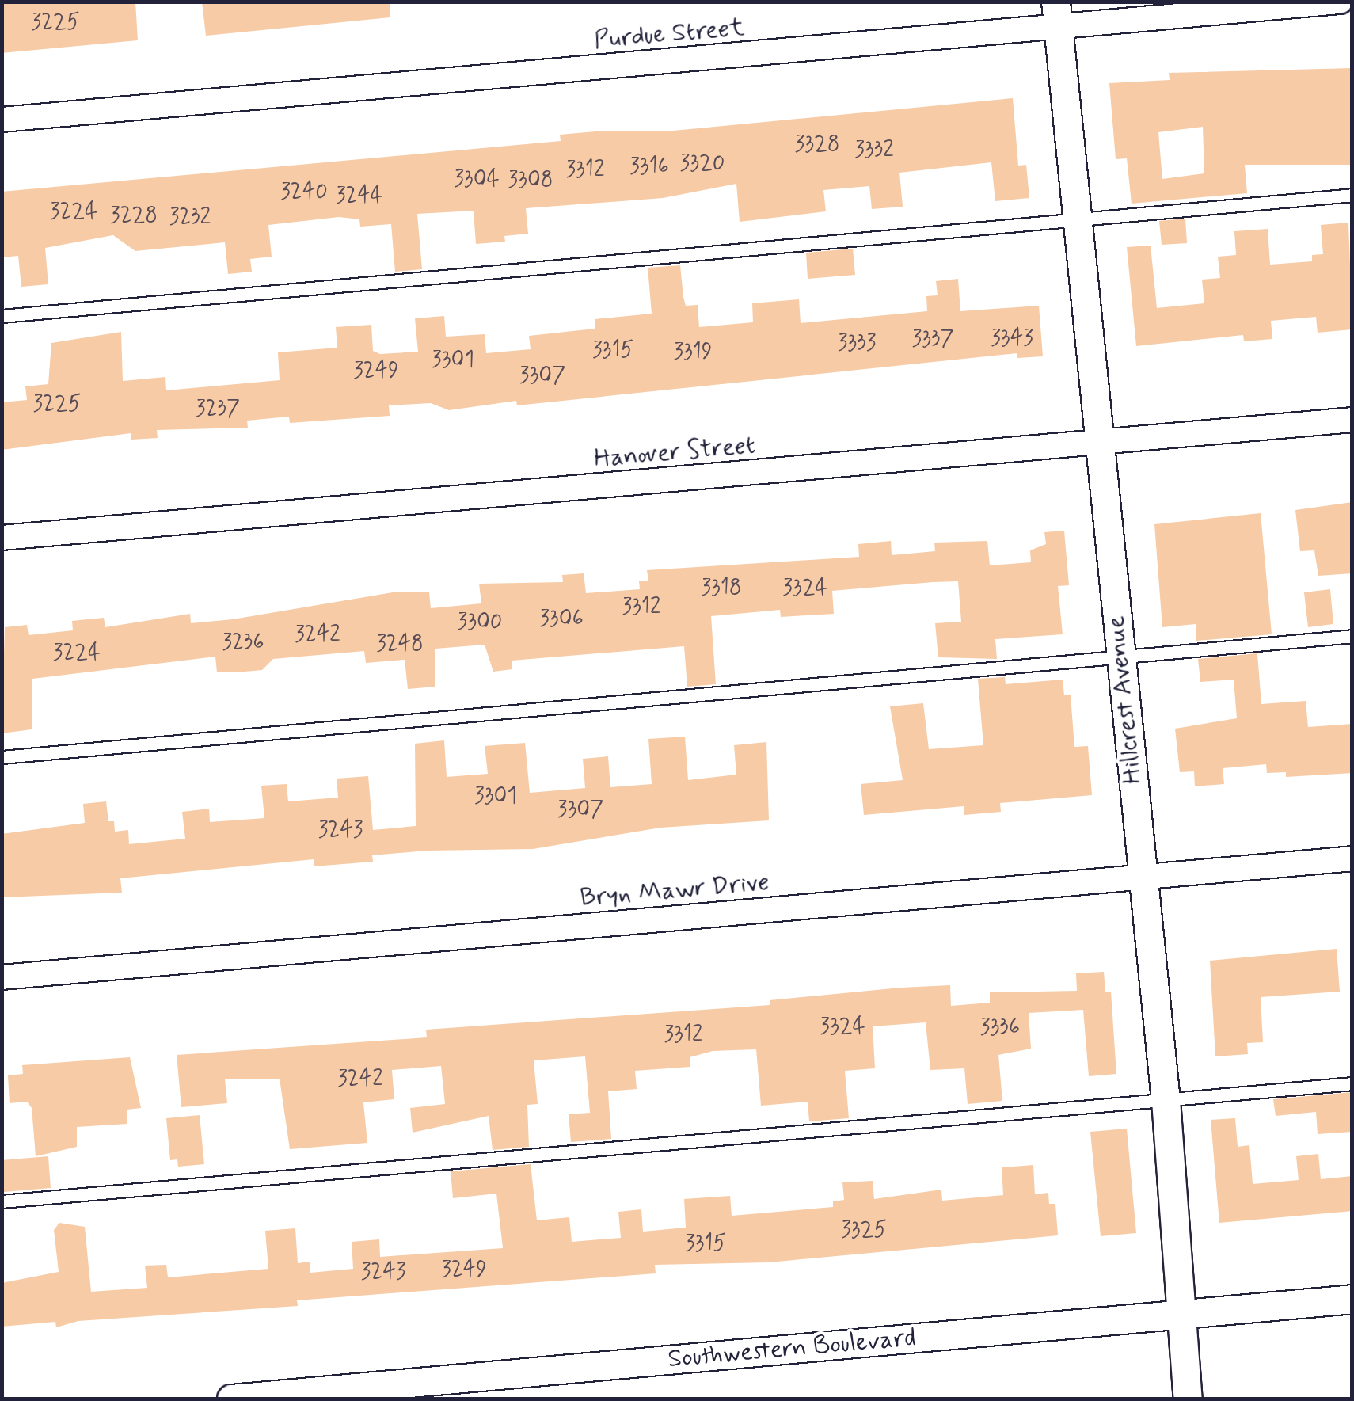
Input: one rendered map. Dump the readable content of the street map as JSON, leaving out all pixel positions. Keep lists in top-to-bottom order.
{
  "streets": {
    "street": [
      "Purdue Street",
      "Hanover Street",
      "Hillcrest Avenue",
      "Bryn Mawr Drive",
      "Southwestern Boulevard"
    ]
  },
  "crossings": [
    ["Purdue Street", "Hillcrest Avenue"],
    ["Hanover Street", "Hillcrest Avenue"],
    ["Hillcrest Avenue", "Bryn Mawr Drive"],
    ["Hillcrest Avenue", "Southwestern Boulevard"]
  ],
  "house_numbers": [
    "3225",
    "3328",
    "3332",
    "3320",
    "3316",
    "3312",
    "3304",
    "3308",
    "3240",
    "3244",
    "3224",
    "3228",
    "3232",
    "3343",
    "3337",
    "3333",
    "3315",
    "3319",
    "3301",
    "3249",
    "3307",
    "3225",
    "3237",
    "3318",
    "3324",
    "3312",
    "3306",
    "3300",
    "3242",
    "3236",
    "3248",
    "3224",
    "3301",
    "3307",
    "3243",
    "3324",
    "3336",
    "3312",
    "3242",
    "3325",
    "3315",
    "3249",
    "3243"
  ]
}
